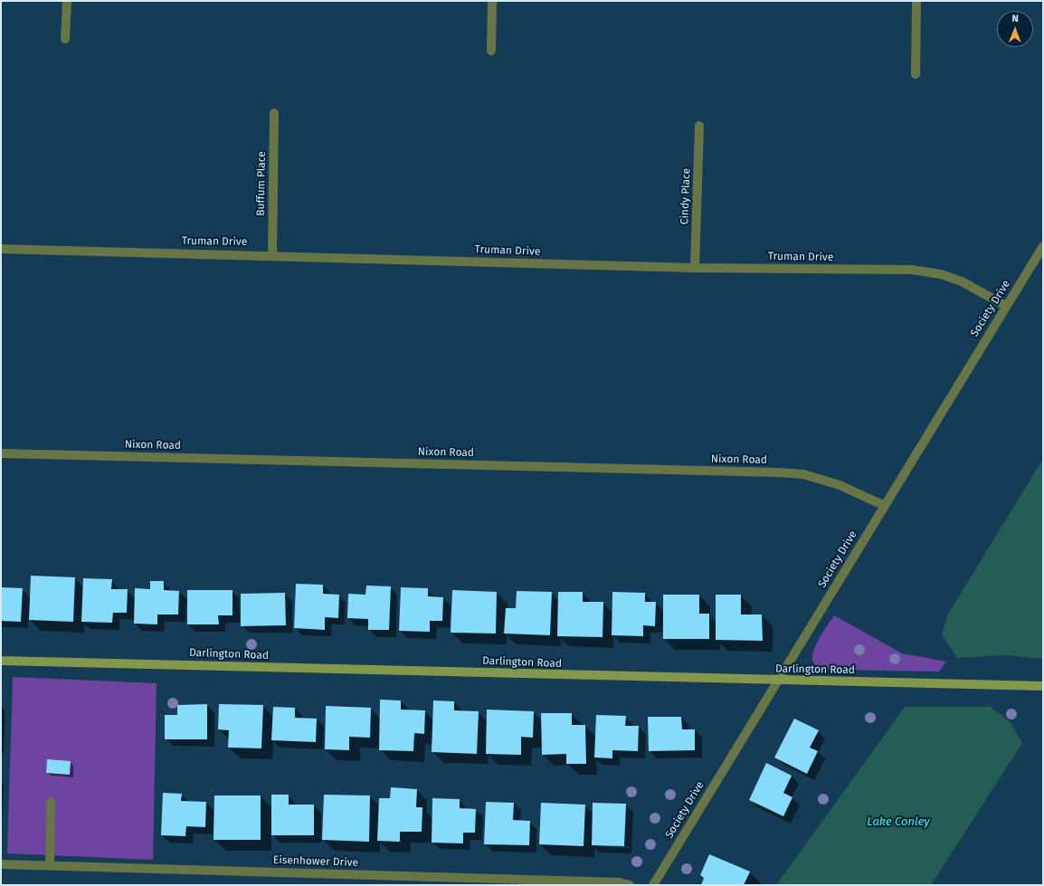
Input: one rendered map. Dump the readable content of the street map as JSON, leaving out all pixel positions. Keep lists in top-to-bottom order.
{
  "streets": {
    "street": [
      "Buffum Place",
      "Cindy Place",
      "Truman Drive",
      "Society Drive",
      "Nixon Road",
      "Darlington Road",
      "Eisenhower Drive"
    ]
  },
  "crossings": [
    ["Buffum Place", "Truman Drive"],
    ["Cindy Place", "Truman Drive"],
    ["Truman Drive", "Society Drive"],
    ["Society Drive", "Nixon Road"],
    ["Society Drive", "Darlington Road"]
  ],
  "water": ["Lake Conley"],
  "north": "top"
}
